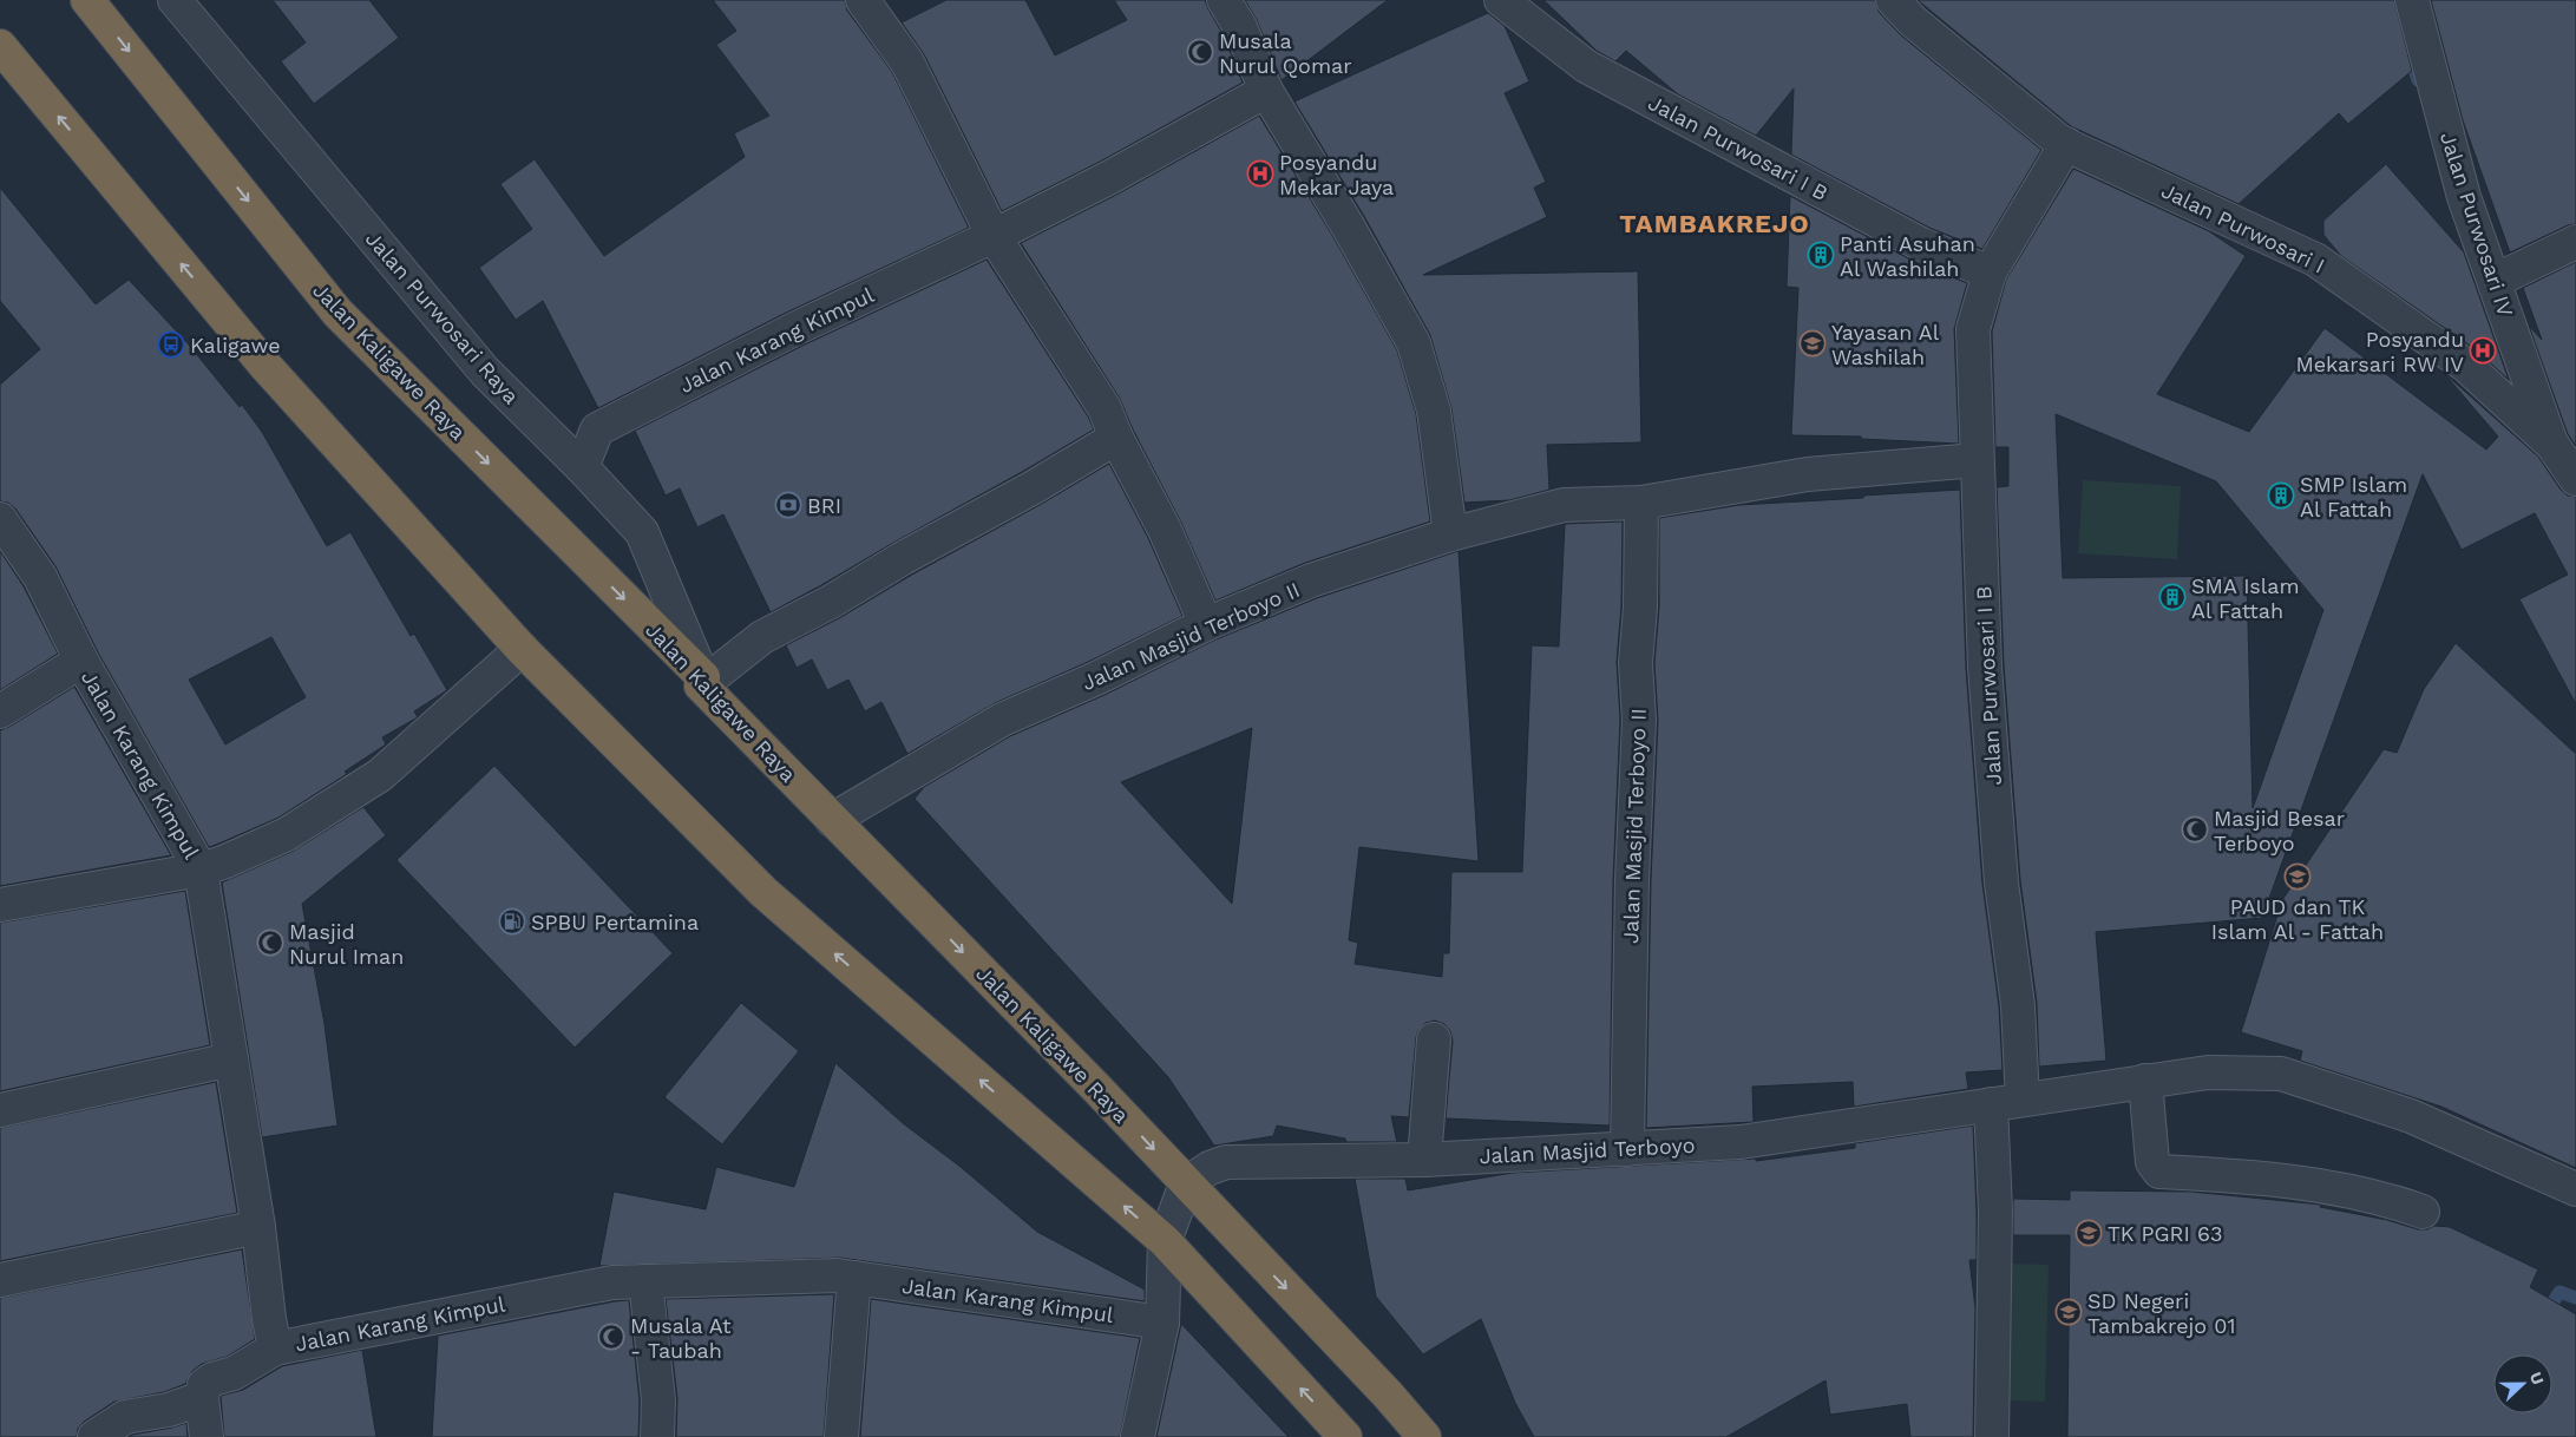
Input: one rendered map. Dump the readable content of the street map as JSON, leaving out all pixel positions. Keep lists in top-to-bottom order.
{
  "streets": {
    "highway": ["Jalan Kaligawe Raya"],
    "street": [
      "Jalan Purwosari I B",
      "Jalan Purwosari IV",
      "Jalan Purwosari I",
      "Jalan Purwosari Raya",
      "Jalan Karang Kimpul",
      "Jalan Masjid Terboyo II",
      "Jalan Masjid Terboyo"
    ]
  },
  "crossings": [
    ["Jalan Purwosari I B", "Jalan Purwosari I"],
    ["Jalan Purwosari I B", "Jalan Masjid Terboyo II"],
    ["Jalan Purwosari I B", "Jalan Masjid Terboyo"],
    ["Jalan Purwosari IV", "Jalan Purwosari I"],
    ["Jalan Purwosari Raya", "Jalan Karang Kimpul"],
    ["Jalan Purwosari Raya", "Jalan Kaligawe Raya"],
    ["Jalan Kaligawe Raya", "Jalan Masjid Terboyo II"],
    ["Jalan Kaligawe Raya", "Jalan Masjid Terboyo"],
    ["Jalan Masjid Terboyo II", "Jalan Masjid Terboyo"]
  ],
  "districts": ["TAMBAKREJO"],
  "places": {
    "mosque": [
      "Musala Nurul Qomar",
      "Masjid Besar Terboyo",
      "Masjid Nurul Iman",
      "Musala At - Taubah"
    ],
    "hospital": ["Posyandu Mekar Jaya", "Posyandu Mekarsari RW IV"],
    "building": ["Panti Asuhan Al Washilah", "SMP Islam Al Fattah", "SMA Islam Al Fattah"],
    "school or university": [
      "Yayasan Al Washilah",
      "PAUD dan TK Islam Al - Fattah",
      "TK PGRI 63",
      "SD Negeri Tambakrejo 01"
    ],
    "bus stop": ["Kaligawe"],
    "bank": ["BRI"],
    "fuel station": ["SPBU Pertamina"]
  },
  "north": "right"
}
